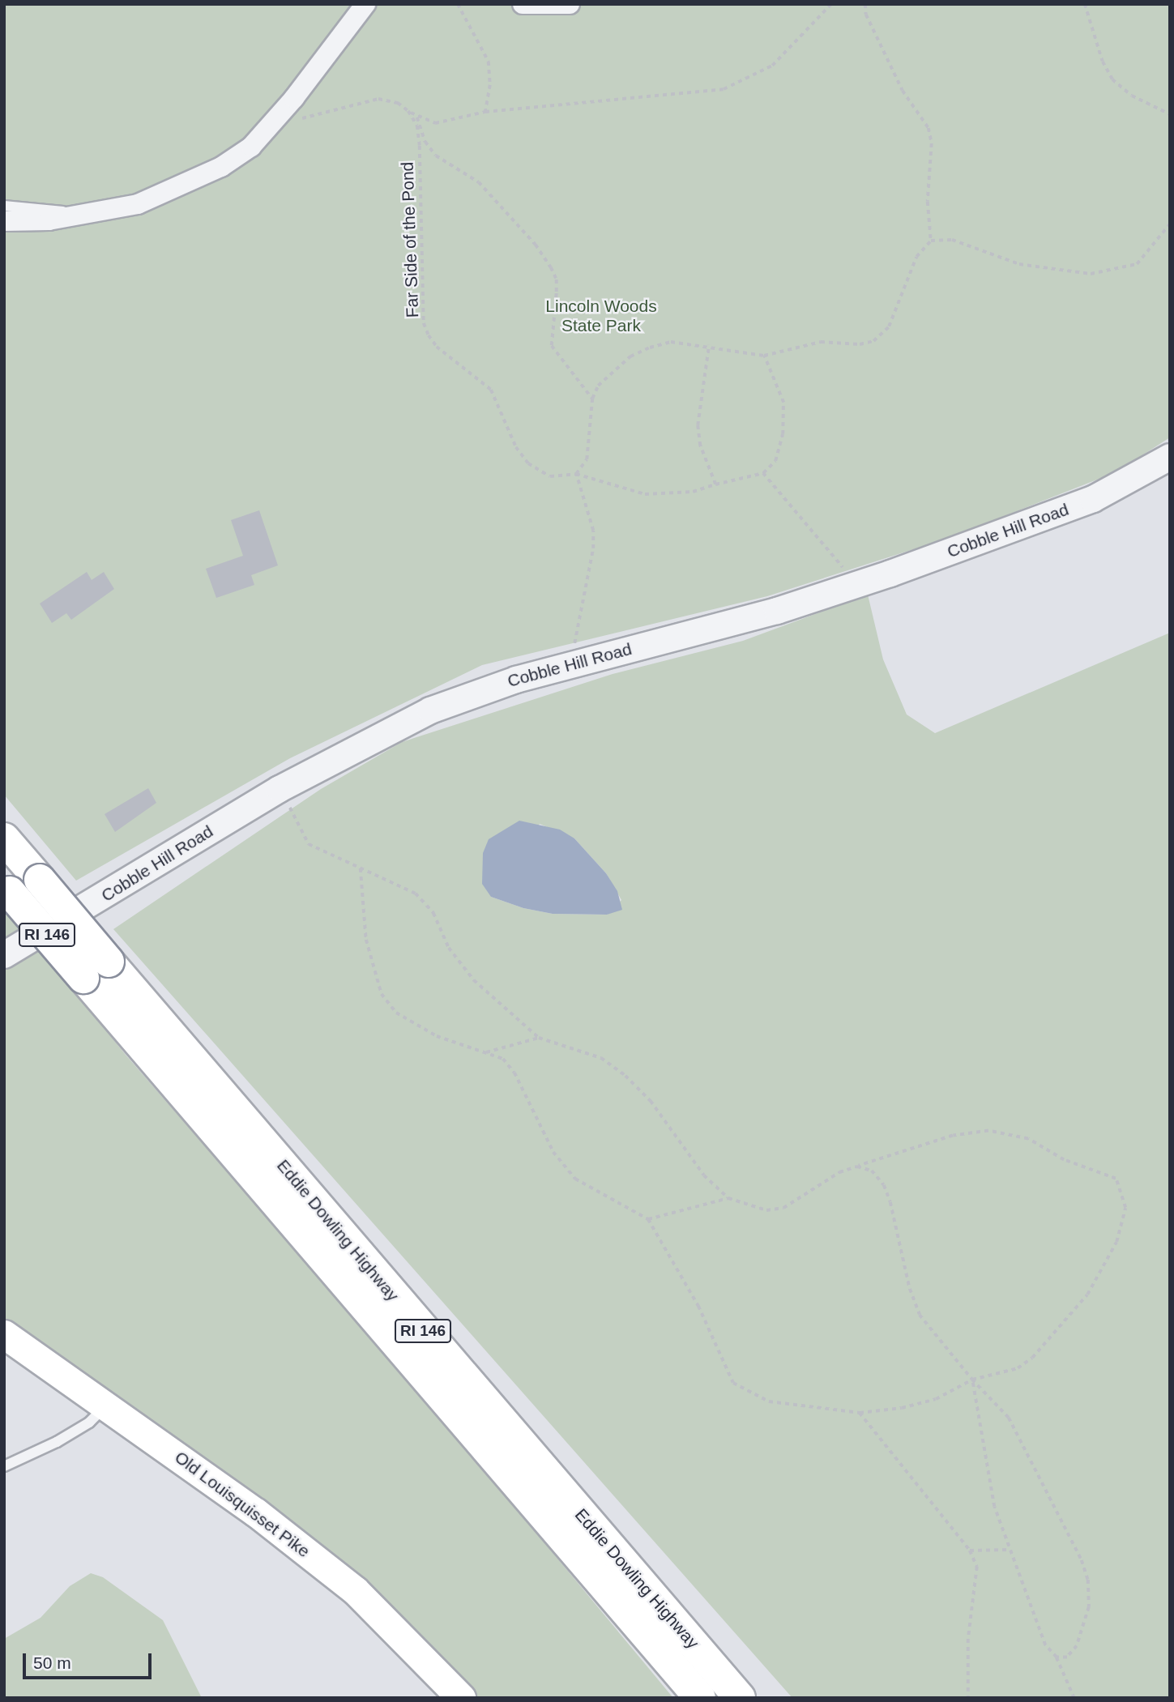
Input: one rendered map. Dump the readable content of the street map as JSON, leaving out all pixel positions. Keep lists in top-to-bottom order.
{
  "streets": {
    "highway": ["RI 146", "Eddie Dowling Highway"],
    "main road": ["Old Louisquisset Pike"],
    "street": ["Cobble Hill Road"],
    "path": ["Far Side of the Pond"]
  },
  "parks": ["Lincoln Woods State Park"],
  "scale_bar": "50 m"
}
